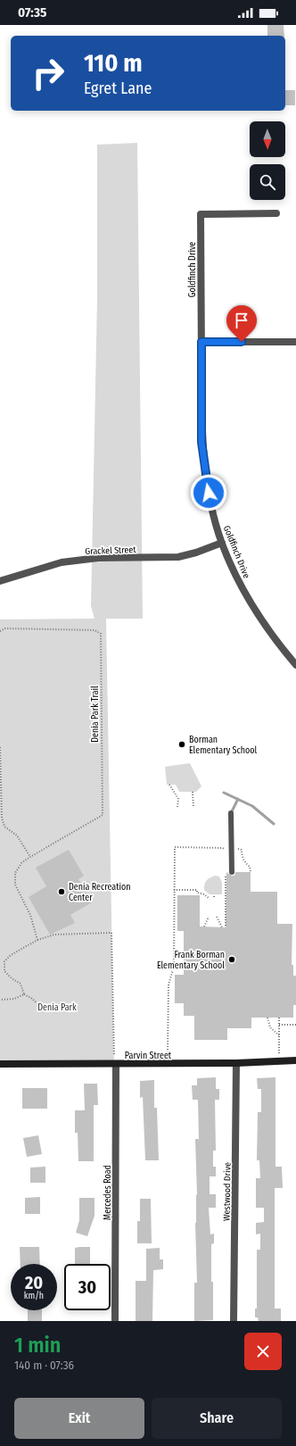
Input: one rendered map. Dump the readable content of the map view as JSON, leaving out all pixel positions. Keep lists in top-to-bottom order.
{
  "streets": {
    "street": [
      "Goldfinch Drive",
      "Grackel Street",
      "Parvin Street",
      "Westwood Drive",
      "Mercedes Road"
    ],
    "path": ["Denia Park Trail"]
  },
  "crossings": [
    ["Goldfinch Drive", "Grackel Street"],
    ["Parvin Street", "Westwood Drive"],
    ["Parvin Street", "Mercedes Road"]
  ],
  "parks": ["Denia Park"],
  "places": ["Borman Elementary School", "Denia Recreation Center", "Frank Borman Elementary School"],
  "north": "bottom",
  "page": {
    "status": "07:35",
    "turn": ["110 m", "Egret Lane"],
    "speed": "20 km/h",
    "limit": "30",
    "heading": ["1 min", "140 m · 07:36"],
    "buttons": ["Exit", "Share"]
  }
}
